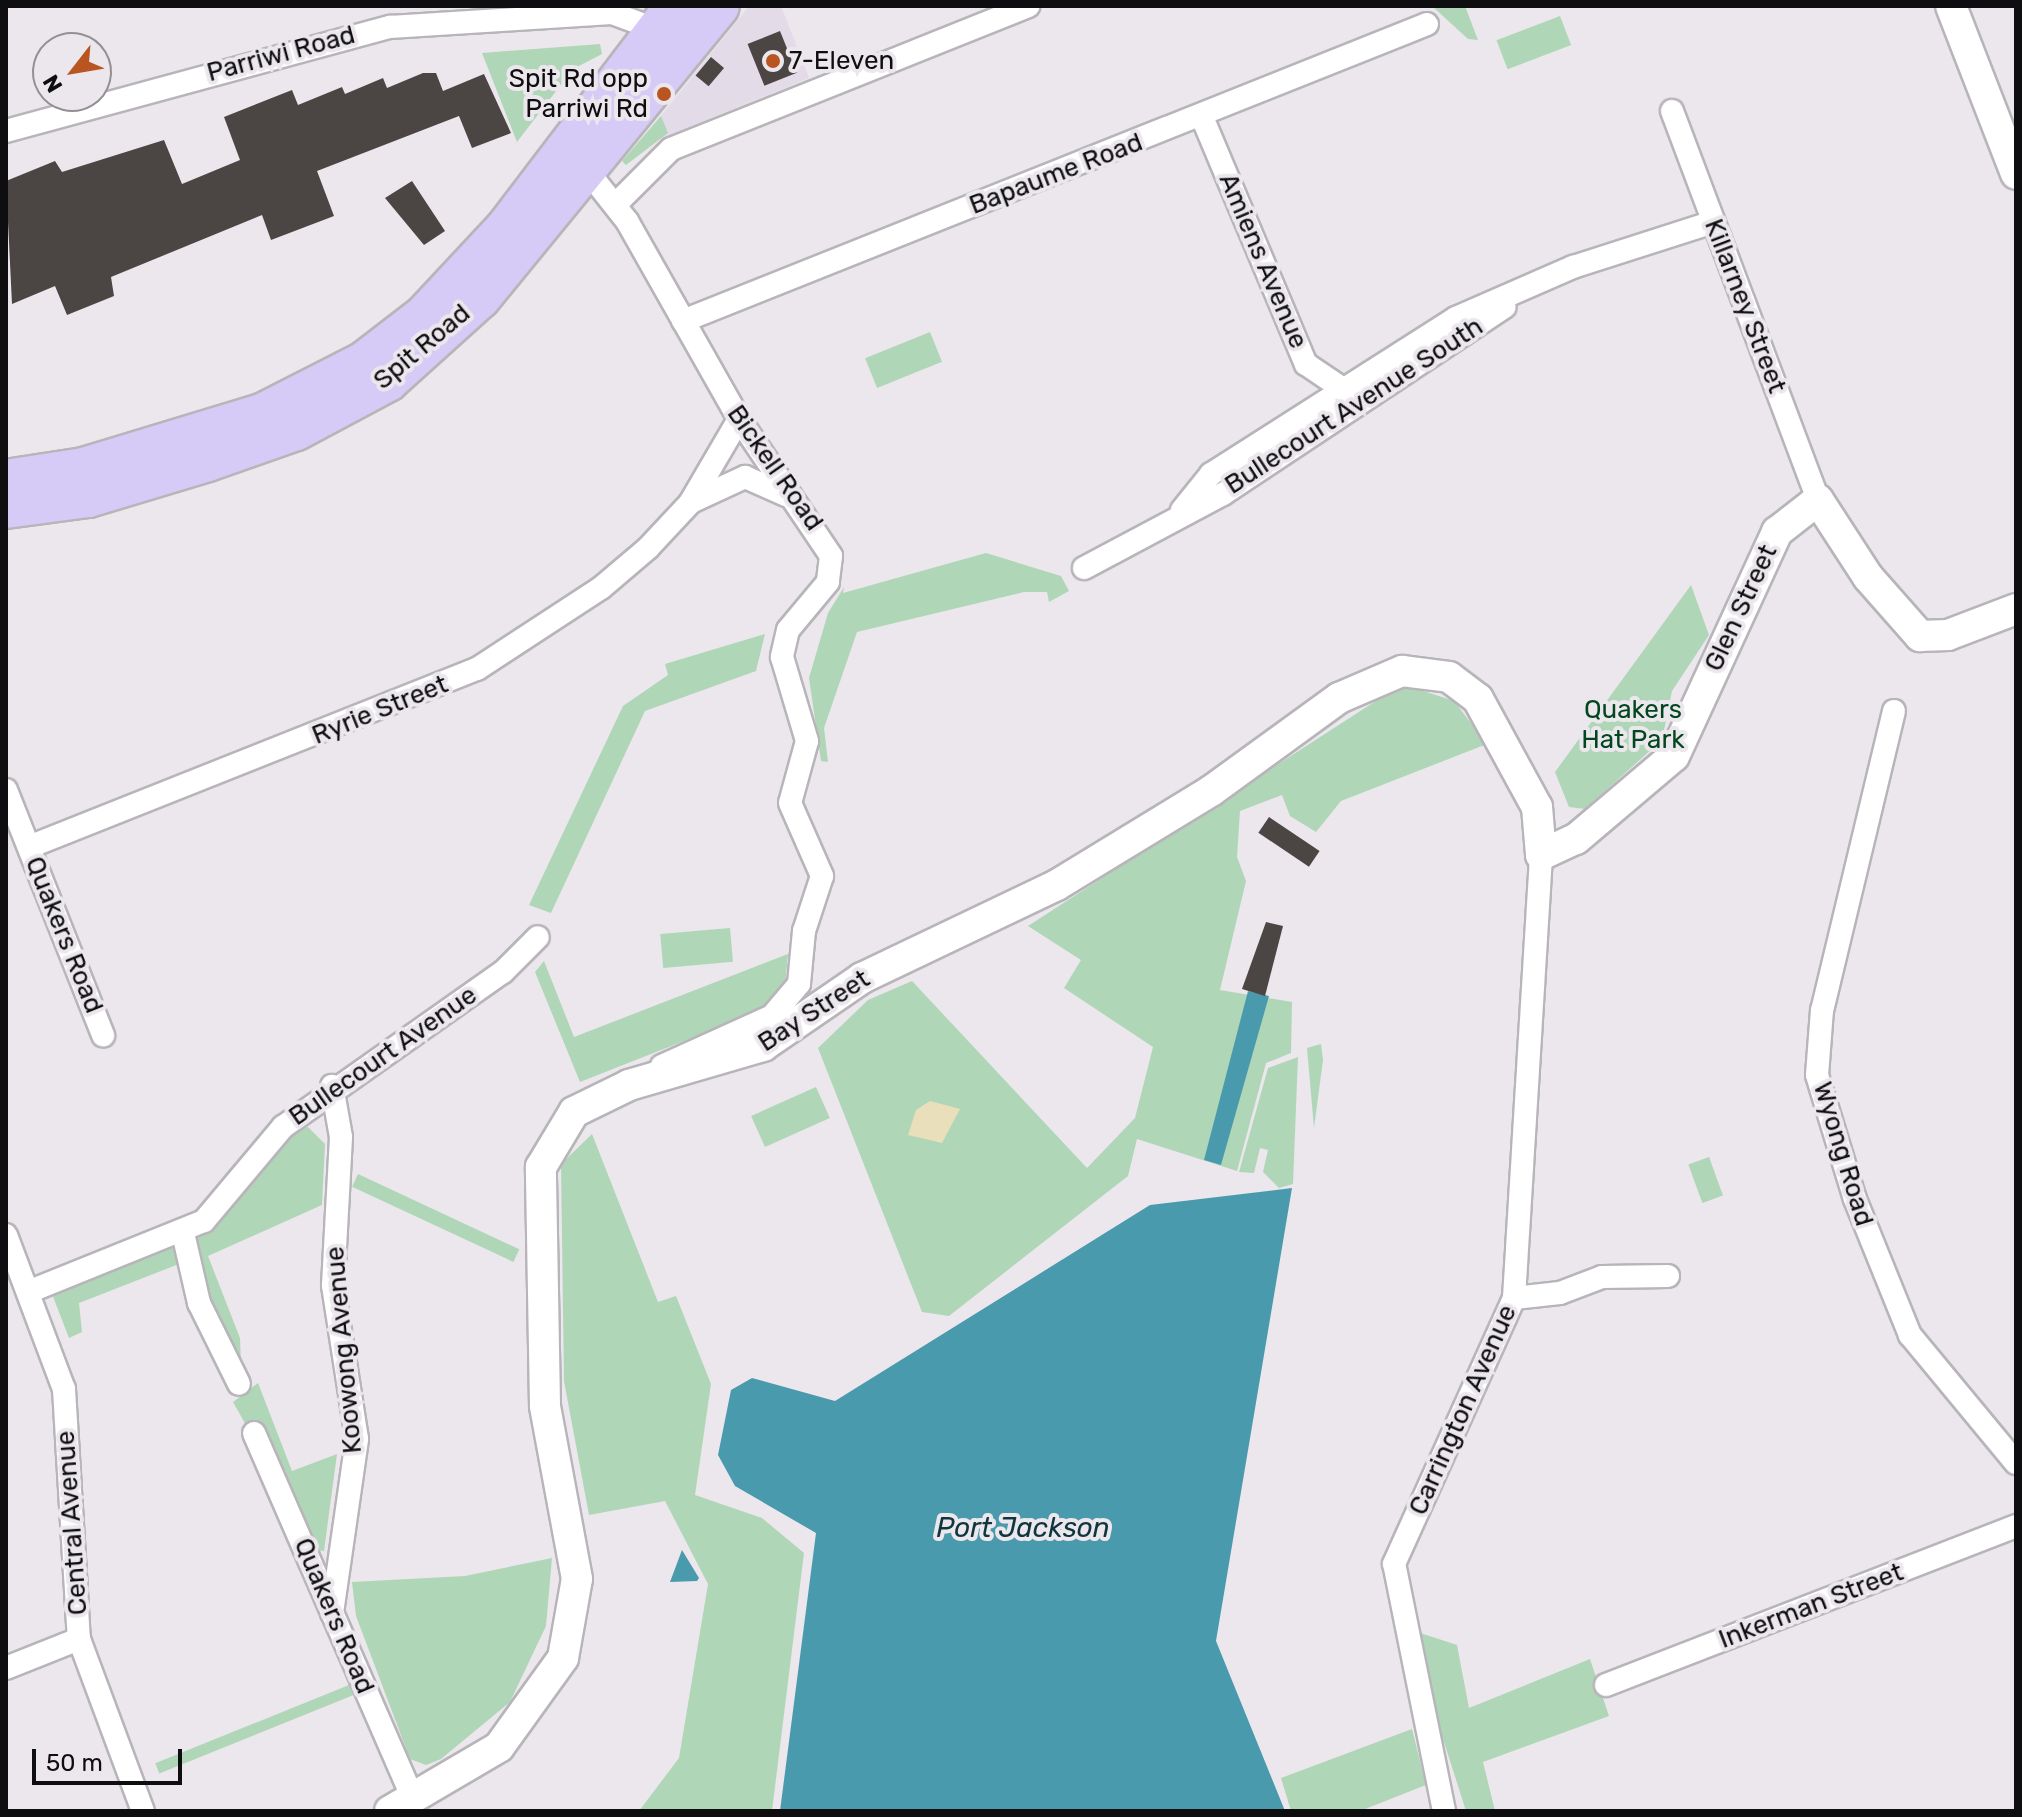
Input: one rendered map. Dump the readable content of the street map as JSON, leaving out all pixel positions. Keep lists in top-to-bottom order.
{
  "streets": {
    "highway": ["Spit Road"],
    "street": [
      "Parriwi Road",
      "Bapaume Road",
      "Amiens Avenue",
      "Killarney Street",
      "Bullecourt Avenue South",
      "Bickell Road",
      "Glen Street",
      "Ryrie Street",
      "Quakers Road",
      "Bay Street",
      "Bullecourt Avenue",
      "Wyong Road",
      "Koowong Avenue",
      "Carrington Avenue",
      "Central Avenue",
      "Inkerman Street"
    ]
  },
  "crossings": [
    ["Parriwi Road", "Spit Road"],
    ["Bapaume Road", "Amiens Avenue"],
    ["Bapaume Road", "Bickell Road"],
    ["Amiens Avenue", "Bullecourt Avenue South"],
    ["Killarney Street", "Bullecourt Avenue South"],
    ["Killarney Street", "Glen Street"],
    ["Spit Road", "Bickell Road"],
    ["Bickell Road", "Ryrie Street"],
    ["Bickell Road", "Bay Street"],
    ["Glen Street", "Bay Street"],
    ["Glen Street", "Carrington Avenue"],
    ["Ryrie Street", "Quakers Road"],
    ["Quakers Road", "Bay Street"],
    ["Quakers Road", "Koowong Avenue"],
    ["Bay Street", "Carrington Avenue"],
    ["Bullecourt Avenue", "Koowong Avenue"],
    ["Bullecourt Avenue", "Central Avenue"]
  ],
  "water": ["Port Jackson"],
  "parks": ["Quakers Hat Park"],
  "places": ["7-Eleven", "Spit Rd opp Parriwi Rd"],
  "scale_bar": "50 m",
  "north": "bottom left"
}
